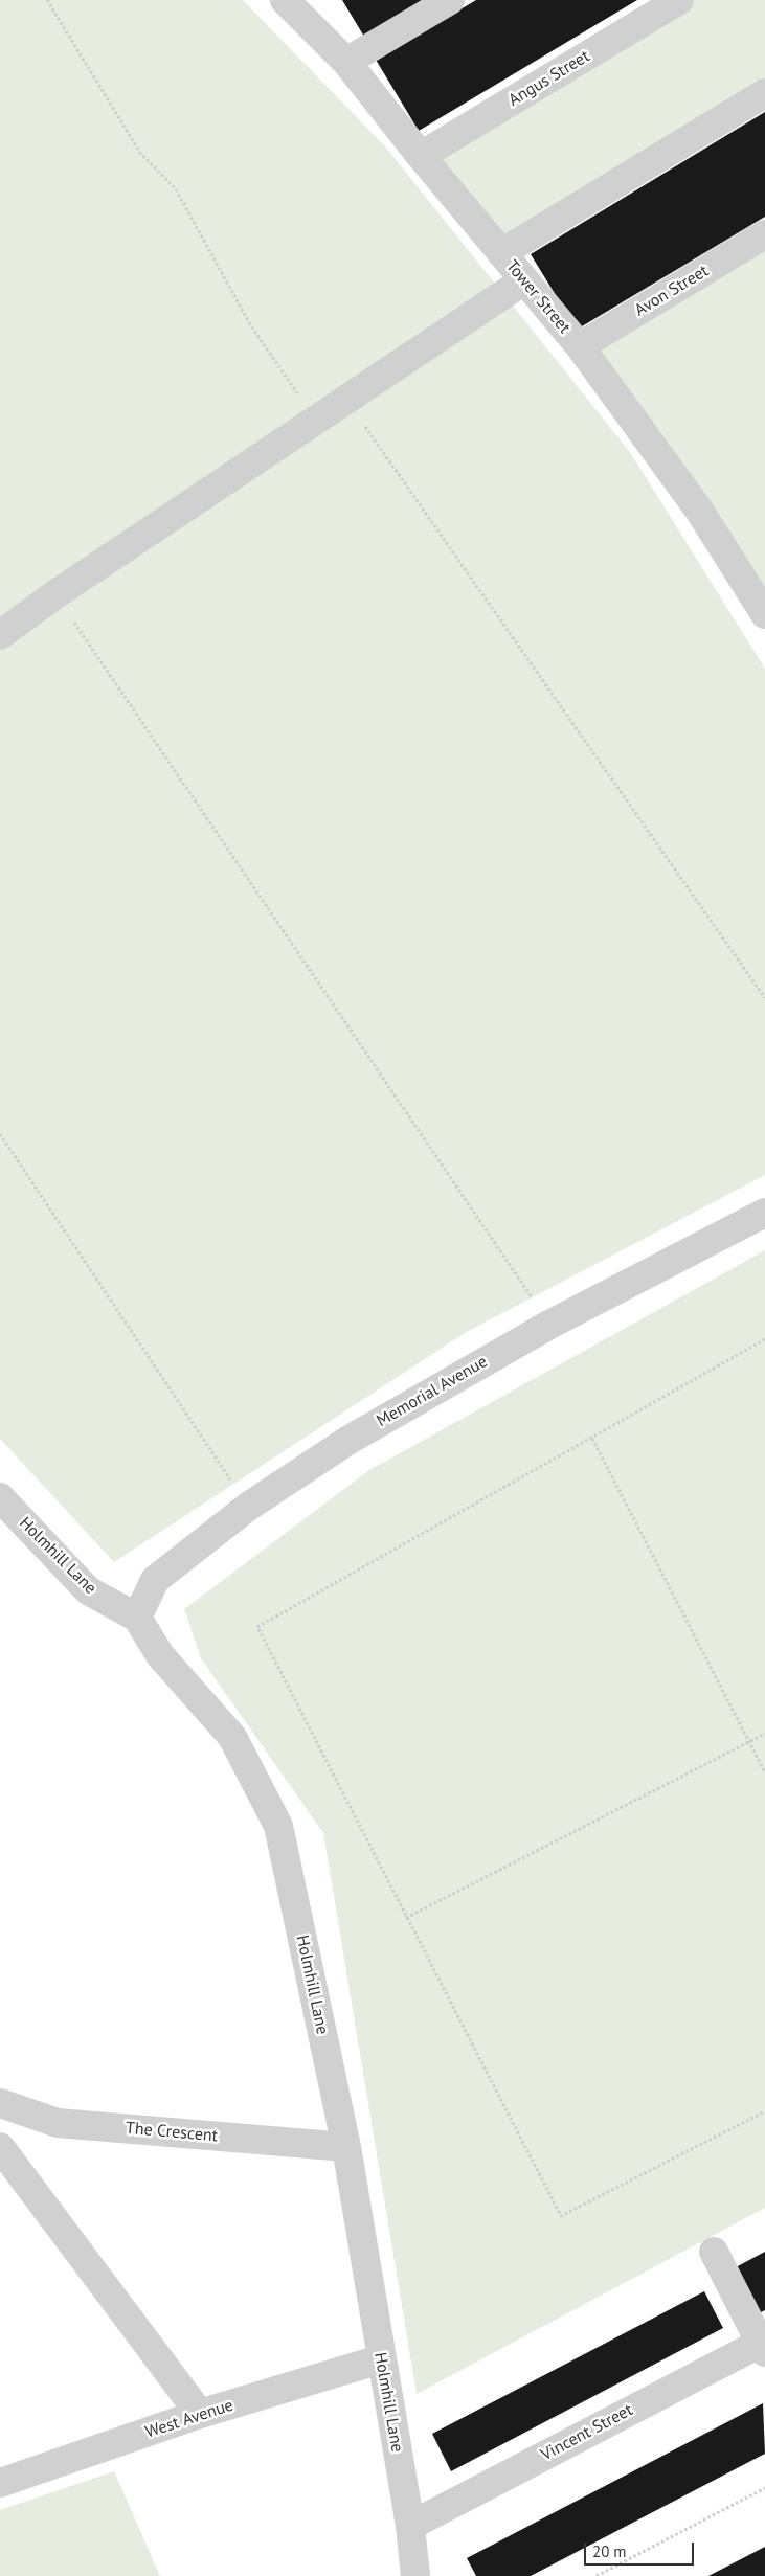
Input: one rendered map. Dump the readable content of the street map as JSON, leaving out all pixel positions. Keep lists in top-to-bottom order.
{
  "streets": {
    "street": [
      "Angus Street",
      "Avon Street",
      "Tower Street",
      "Memorial Avenue",
      "Holmhill Lane",
      "The Crescent",
      "West Avenue",
      "Vincent Street"
    ]
  },
  "crossings": [
    ["Angus Street", "Tower Street"],
    ["Avon Street", "Tower Street"],
    ["Memorial Avenue", "Holmhill Lane"],
    ["Holmhill Lane", "The Crescent"],
    ["Holmhill Lane", "West Avenue"],
    ["Holmhill Lane", "Vincent Street"]
  ],
  "scale_bar": "20 m"
}
